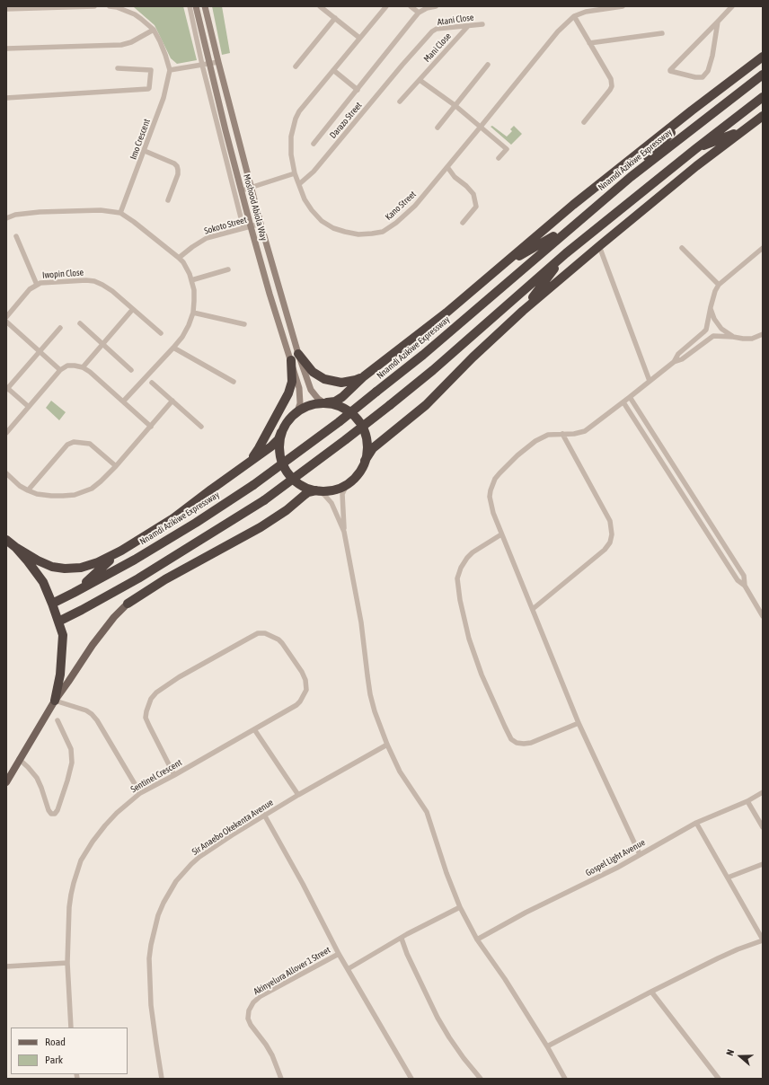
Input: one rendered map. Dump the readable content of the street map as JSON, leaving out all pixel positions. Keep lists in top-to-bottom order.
{
  "streets": {
    "highway": ["Nnamdi Azikiwe Expressway"],
    "main road": ["Moshood Abiola Way"],
    "street": [
      "Atani Close",
      "Mani Close",
      "Darazo Street",
      "Imo Crescent",
      "Kano Street",
      "Sokoto Street",
      "Iwopin Close",
      "Sentinel Crescent",
      "Sir Anaebo Okekenta Avenue",
      "Gospel Light Avenue",
      "Akinyelura Allover 1 Street"
    ]
  },
  "crossings": [
    ["Atani Close", "Mani Close"],
    ["Atani Close", "Darazo Street"],
    ["Darazo Street", "Kano Street"],
    ["Nnamdi Azikiwe Expressway", "Moshood Abiola Way"],
    ["Moshood Abiola Way", "Sokoto Street"]
  ],
  "legend": ["Road", "Park"],
  "north": "left"
}
